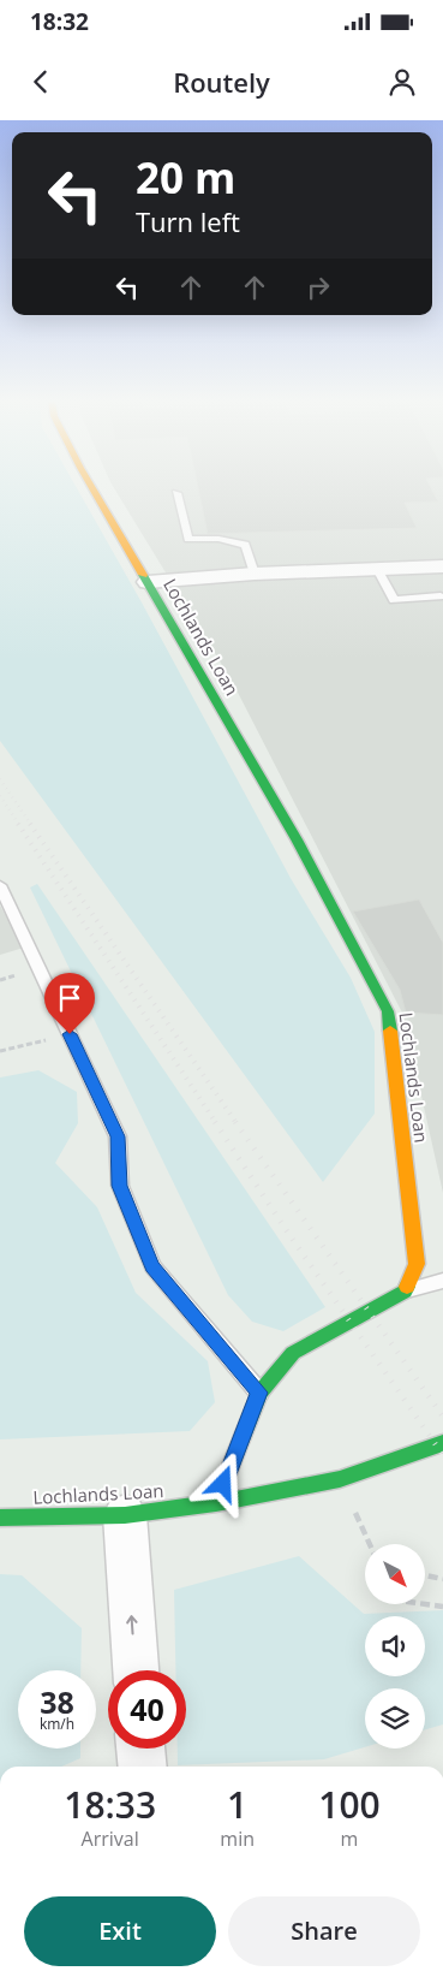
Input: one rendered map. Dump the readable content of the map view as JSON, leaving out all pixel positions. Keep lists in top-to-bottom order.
{
  "streets": {
    "street": ["Lochlands Loan"]
  },
  "north": "bottom right",
  "page": {
    "status": "18:32",
    "header": "Routely",
    "turn": ["20 m", "Turn left"],
    "speed": "38 km/h",
    "limit": "40",
    "eta": [
      "18:33",
      "Arrival",
      "1",
      "min",
      "100",
      "m"
    ],
    "buttons": ["Exit", "Share"]
  }
}
